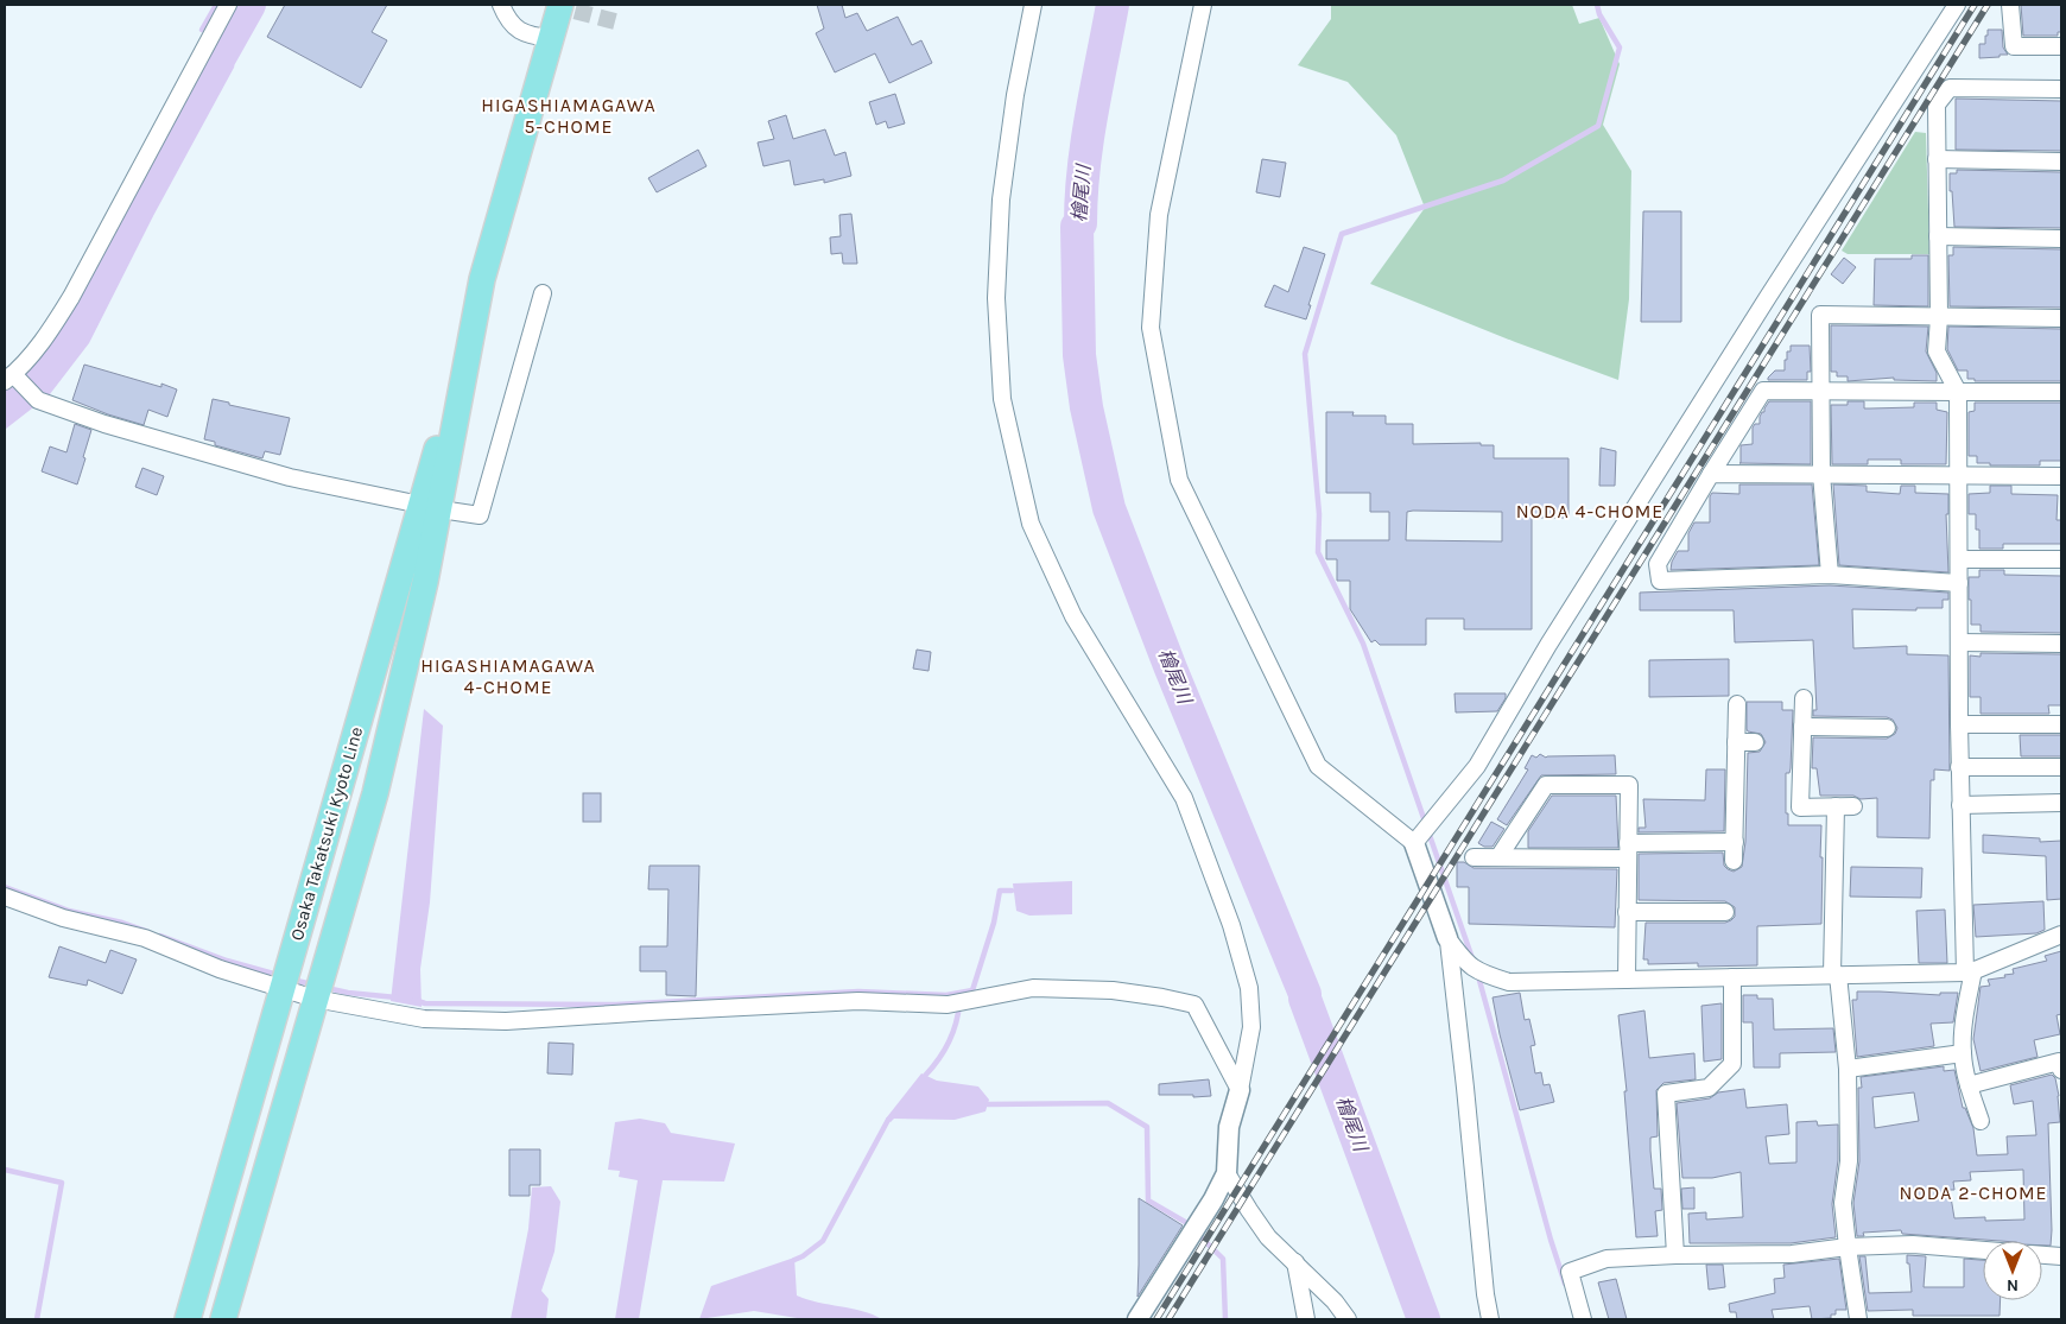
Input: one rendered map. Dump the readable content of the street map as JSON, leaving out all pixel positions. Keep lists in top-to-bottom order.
{
  "streets": {
    "main road": ["Osaka Takatsuki Kyoto Line"]
  },
  "districts": [
    "HIGASHIAMAGAWA 5-CHOME",
    "NODA 4-CHOME",
    "HIGASHIAMAGAWA 4-CHOME",
    "NODA 2-CHOME"
  ],
  "water": ["檜尾川"],
  "north": "bottom"
}
